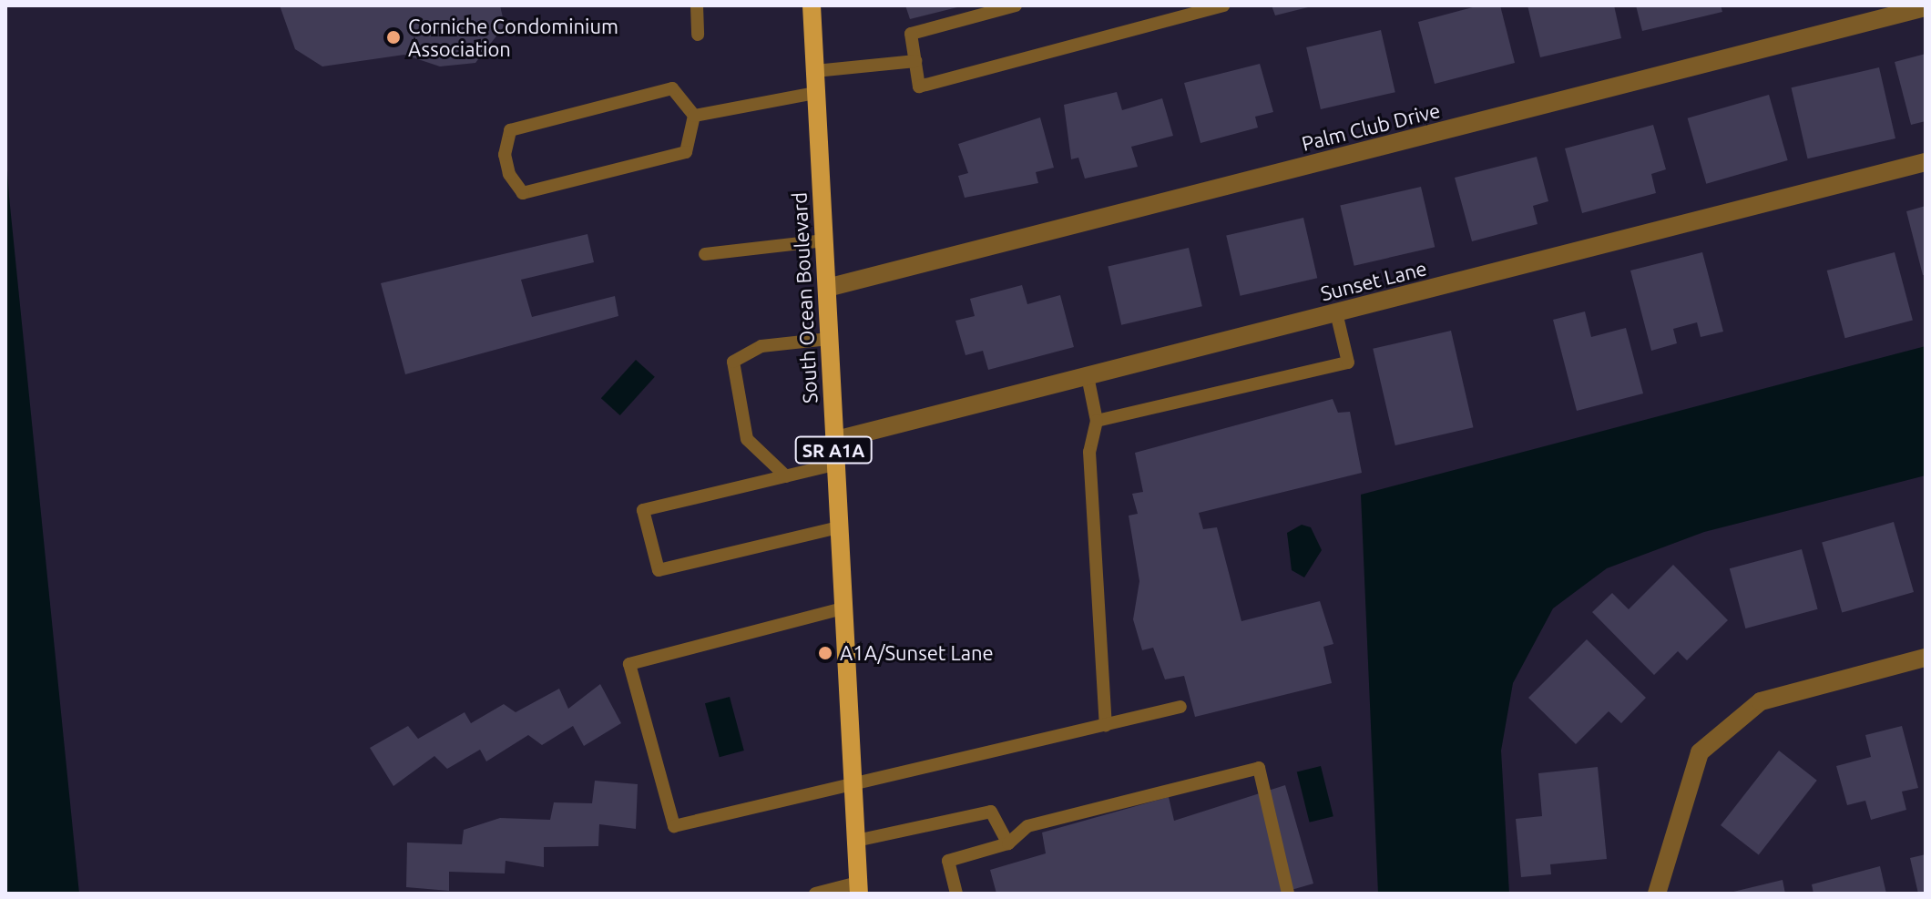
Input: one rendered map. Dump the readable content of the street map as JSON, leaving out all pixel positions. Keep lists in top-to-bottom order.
{
  "streets": {
    "main road": ["South Ocean Boulevard", "SR A1A"],
    "street": ["Palm Club Drive", "Sunset Lane"]
  },
  "crossings": [
    ["Palm Club Drive", "South Ocean Boulevard"],
    ["Sunset Lane", "South Ocean Boulevard"]
  ],
  "places": ["Corniche Condominium Association", "A1A/Sunset Lane"]
}
